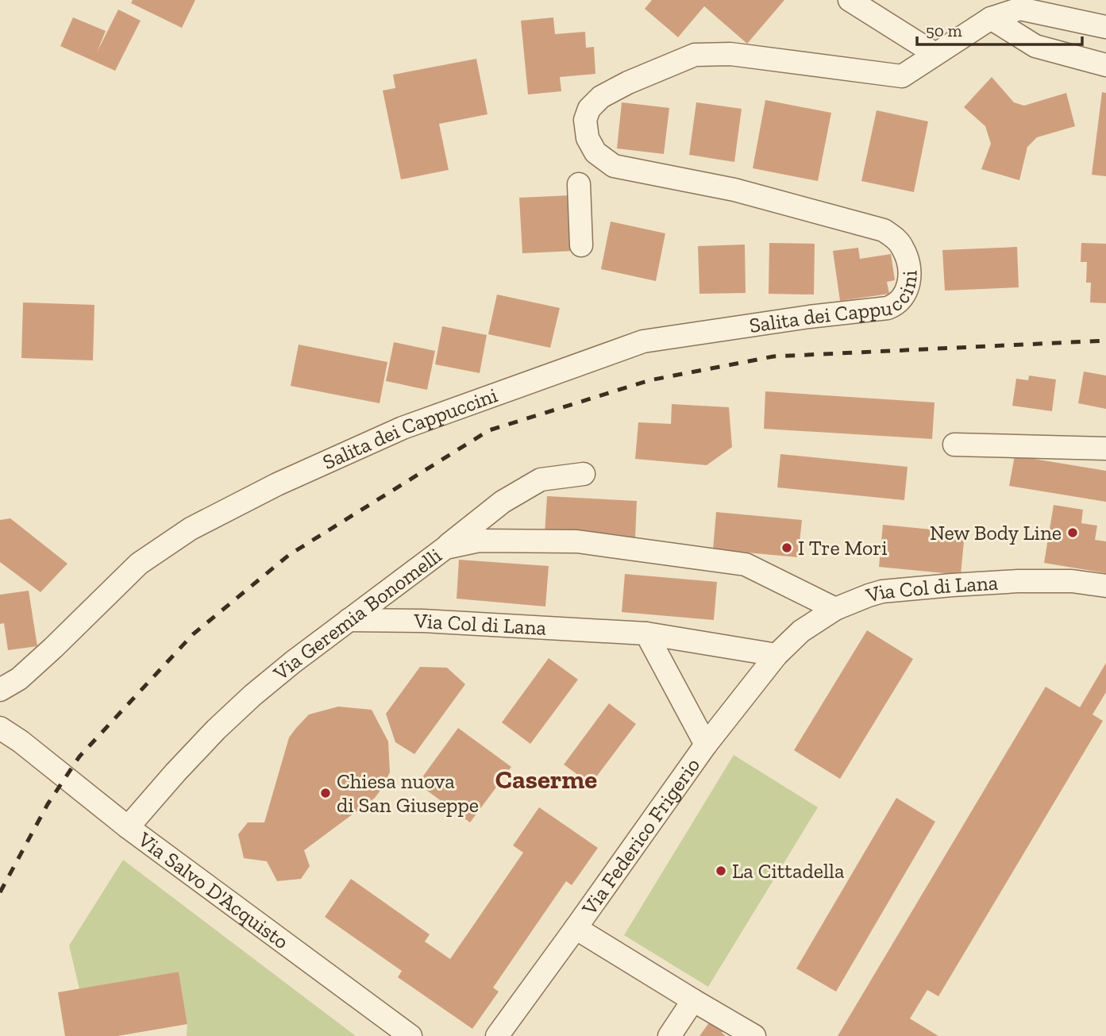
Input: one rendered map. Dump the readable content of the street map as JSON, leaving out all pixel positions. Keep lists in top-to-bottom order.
{
  "streets": {
    "street": [
      "Salita dei Cappuccini",
      "Via Col di Lana",
      "Via Geremia Bonomelli",
      "Via Federico Frigerio",
      "Via Salvo D'Acquisto"
    ]
  },
  "crossings": [
    ["Via Col di Lana", "Via Geremia Bonomelli"],
    ["Via Col di Lana", "Via Federico Frigerio"],
    ["Via Geremia Bonomelli", "Via Salvo D'Acquisto"]
  ],
  "districts": ["Caserme"],
  "places": [
    "New Body Line",
    "I Tre Mori",
    "Chiesa nuova di San Giuseppe",
    "La Cittadella"
  ],
  "scale_bar": "50 m"
}
